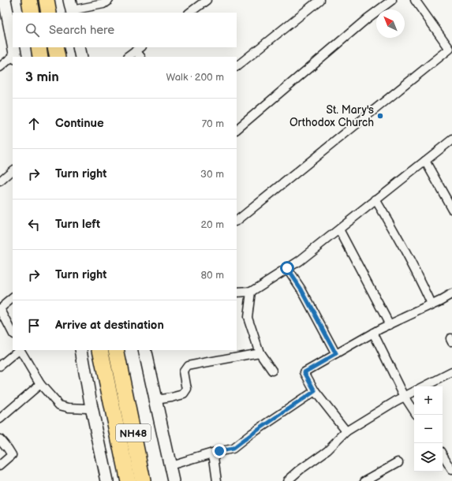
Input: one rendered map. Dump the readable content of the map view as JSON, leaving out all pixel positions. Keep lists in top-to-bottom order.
{
  "streets": {
    "highway": ["NH48"]
  },
  "places": ["St. Mary's Orthodox Church"],
  "north": "top left",
  "page": {
    "search": "Search here",
    "heading": ["3 min", "Walk · 200 m"],
    "list": [
      ["Continue", "70 m"],
      ["Turn right", "30 m"],
      ["Turn left", "20 m"],
      ["Turn right", "80 m"],
      "Arrive at destination"
    ],
    "map_buttons": ["+", "−"]
  }
}
